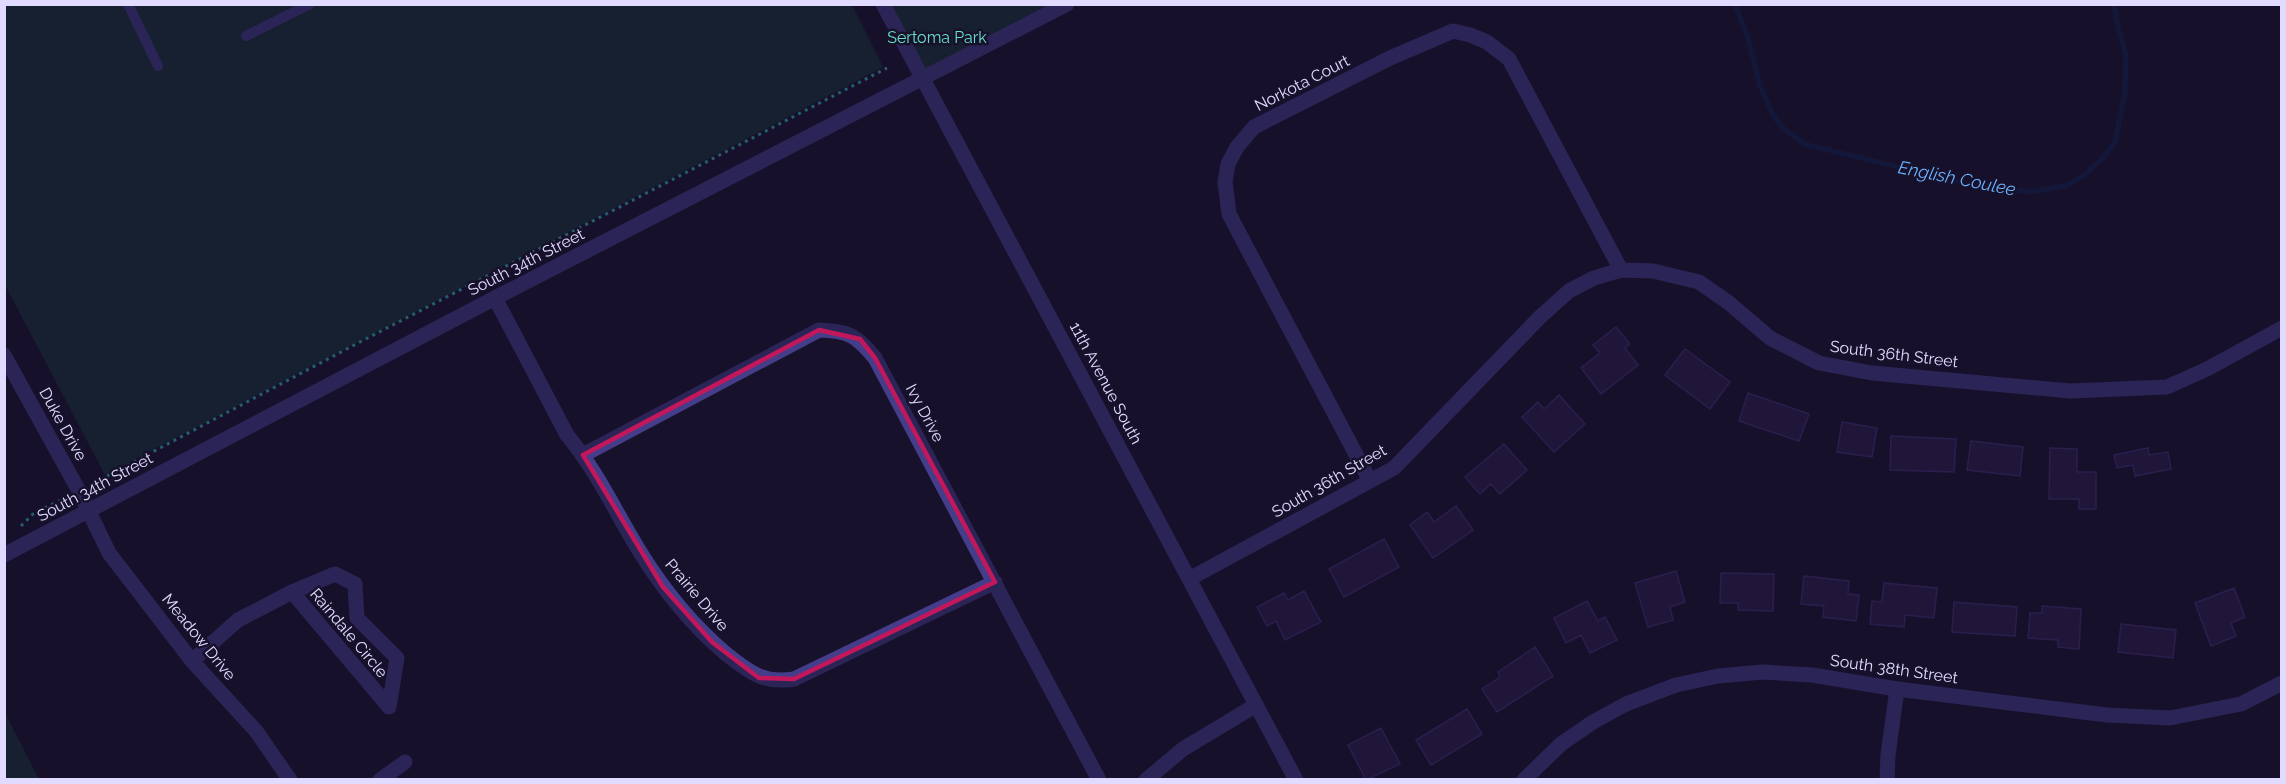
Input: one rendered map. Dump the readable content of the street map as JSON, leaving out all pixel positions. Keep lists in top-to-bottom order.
{
  "streets": {
    "street": [
      "Norkota Court",
      "South 34th Street",
      "South 36th Street",
      "11th Avenue South",
      "Ivy Drive",
      "Duke Drive",
      "Prairie Drive",
      "Raindale Circle",
      "Meadow Drive",
      "South 38th Street"
    ]
  },
  "crossings": [
    ["Norkota Court", "South 36th Street"],
    ["South 34th Street", "11th Avenue South"],
    ["South 34th Street", "Duke Drive"],
    ["South 34th Street", "Prairie Drive"],
    ["South 34th Street", "Meadow Drive"],
    ["South 36th Street", "11th Avenue South"],
    ["Ivy Drive", "Prairie Drive"],
    ["Duke Drive", "Meadow Drive"],
    ["Raindale Circle", "Meadow Drive"]
  ],
  "water": ["English Coulee"],
  "parks": ["Sertoma Park"]
}
